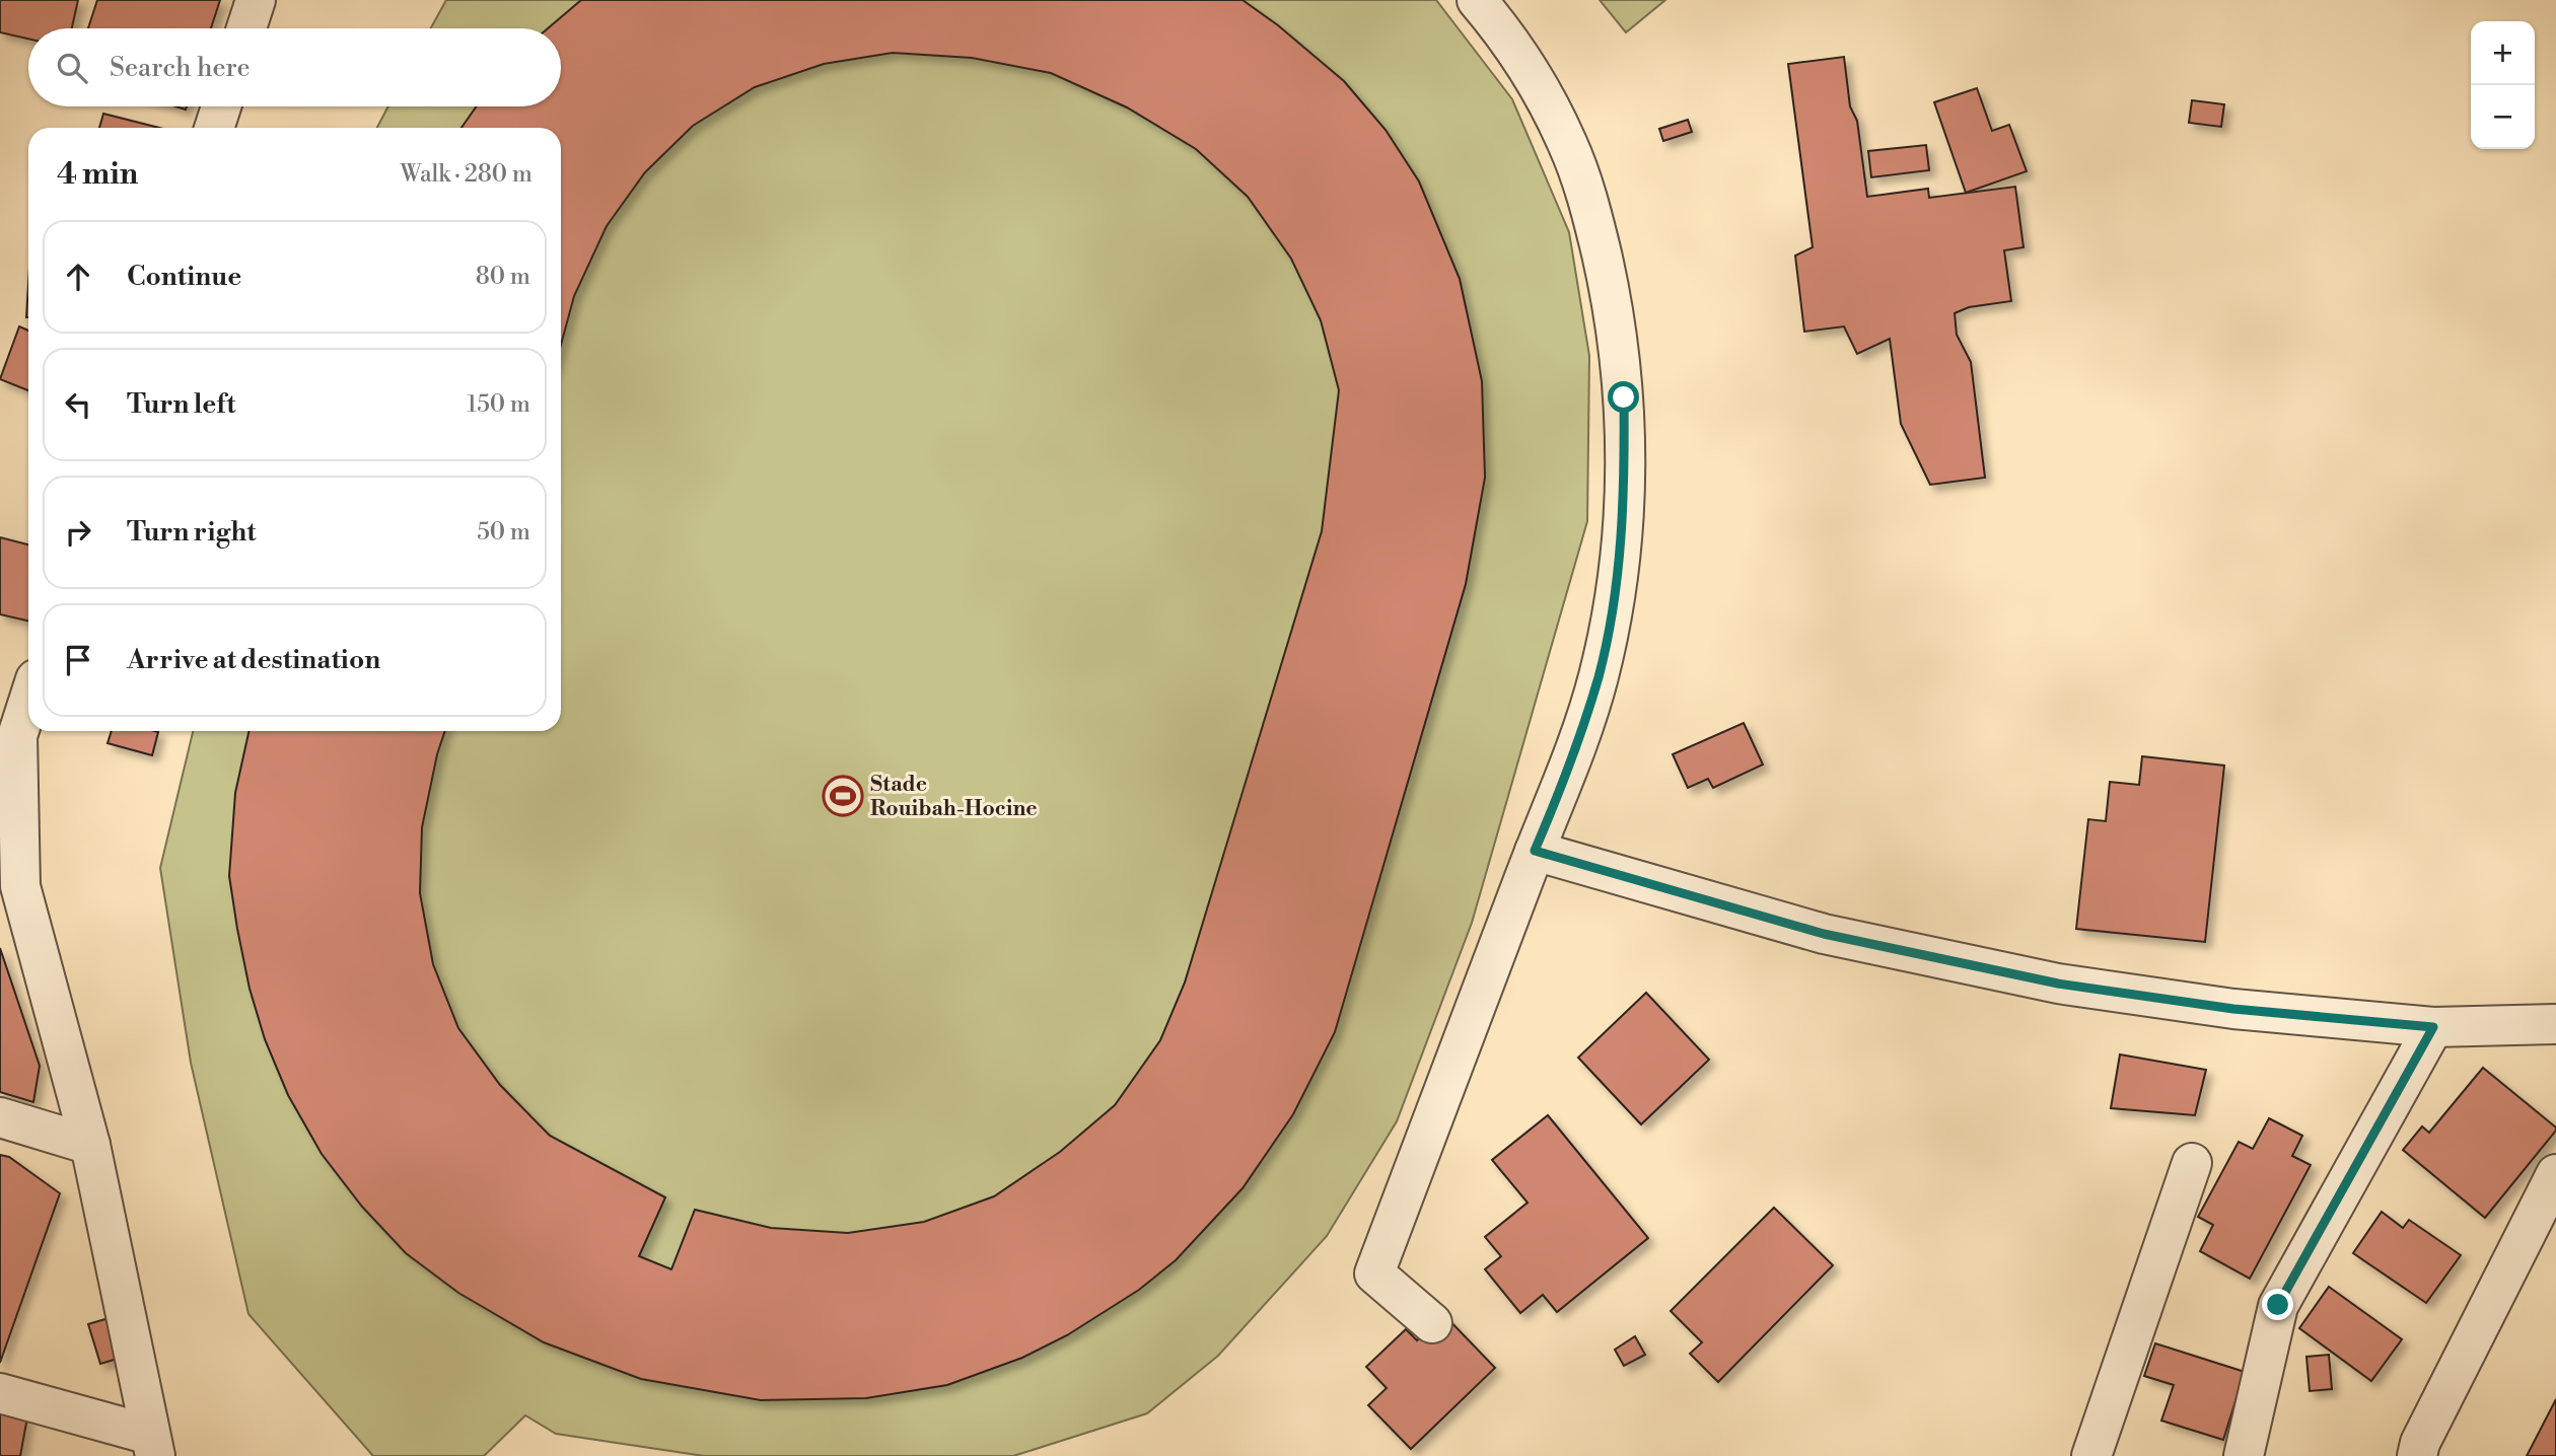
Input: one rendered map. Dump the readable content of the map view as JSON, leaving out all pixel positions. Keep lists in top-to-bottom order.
{
  "places": {
    "sports": ["Stade Rouibah-Hocine"]
  },
  "page": {
    "map_buttons": ["+", "−"],
    "search": "Search here",
    "heading": ["4 min", "Walk · 280 m"],
    "list": [
      ["Continue", "80 m"],
      ["Turn left", "150 m"],
      ["Turn right", "50 m"],
      "Arrive at destination"
    ]
  }
}
